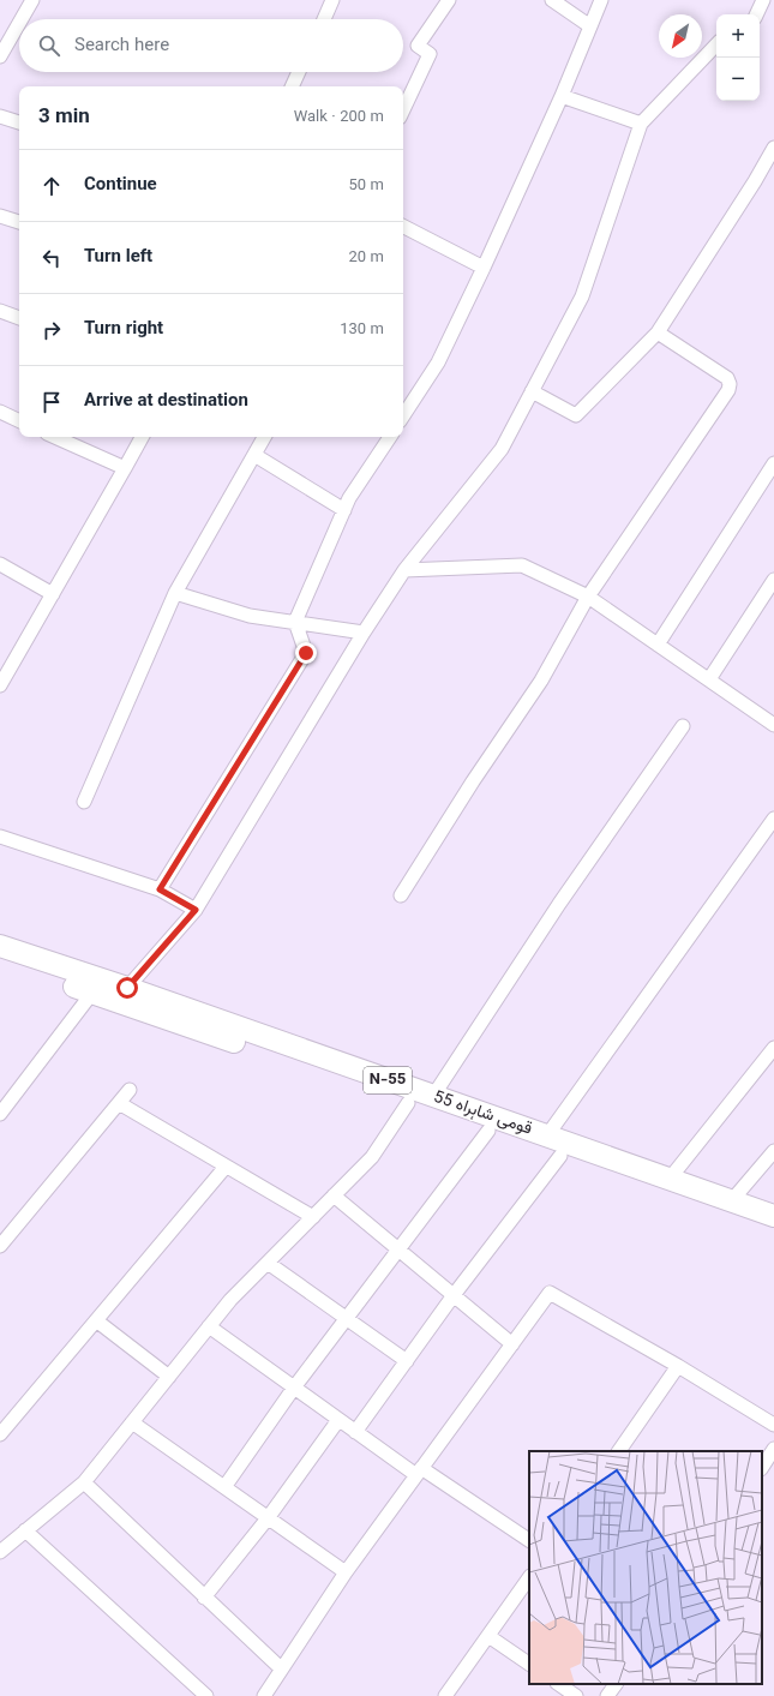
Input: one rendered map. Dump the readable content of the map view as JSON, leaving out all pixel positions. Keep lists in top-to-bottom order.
{
  "streets": {
    "highway": ["N-55", "قومی شاہراہ 55"]
  },
  "north": "bottom left",
  "page": {
    "map_buttons": ["+", "−"],
    "search": "Search here",
    "heading": ["3 min", "Walk · 200 m"],
    "list": [
      ["Continue", "50 m"],
      ["Turn left", "20 m"],
      ["Turn right", "130 m"],
      "Arrive at destination"
    ]
  }
}
